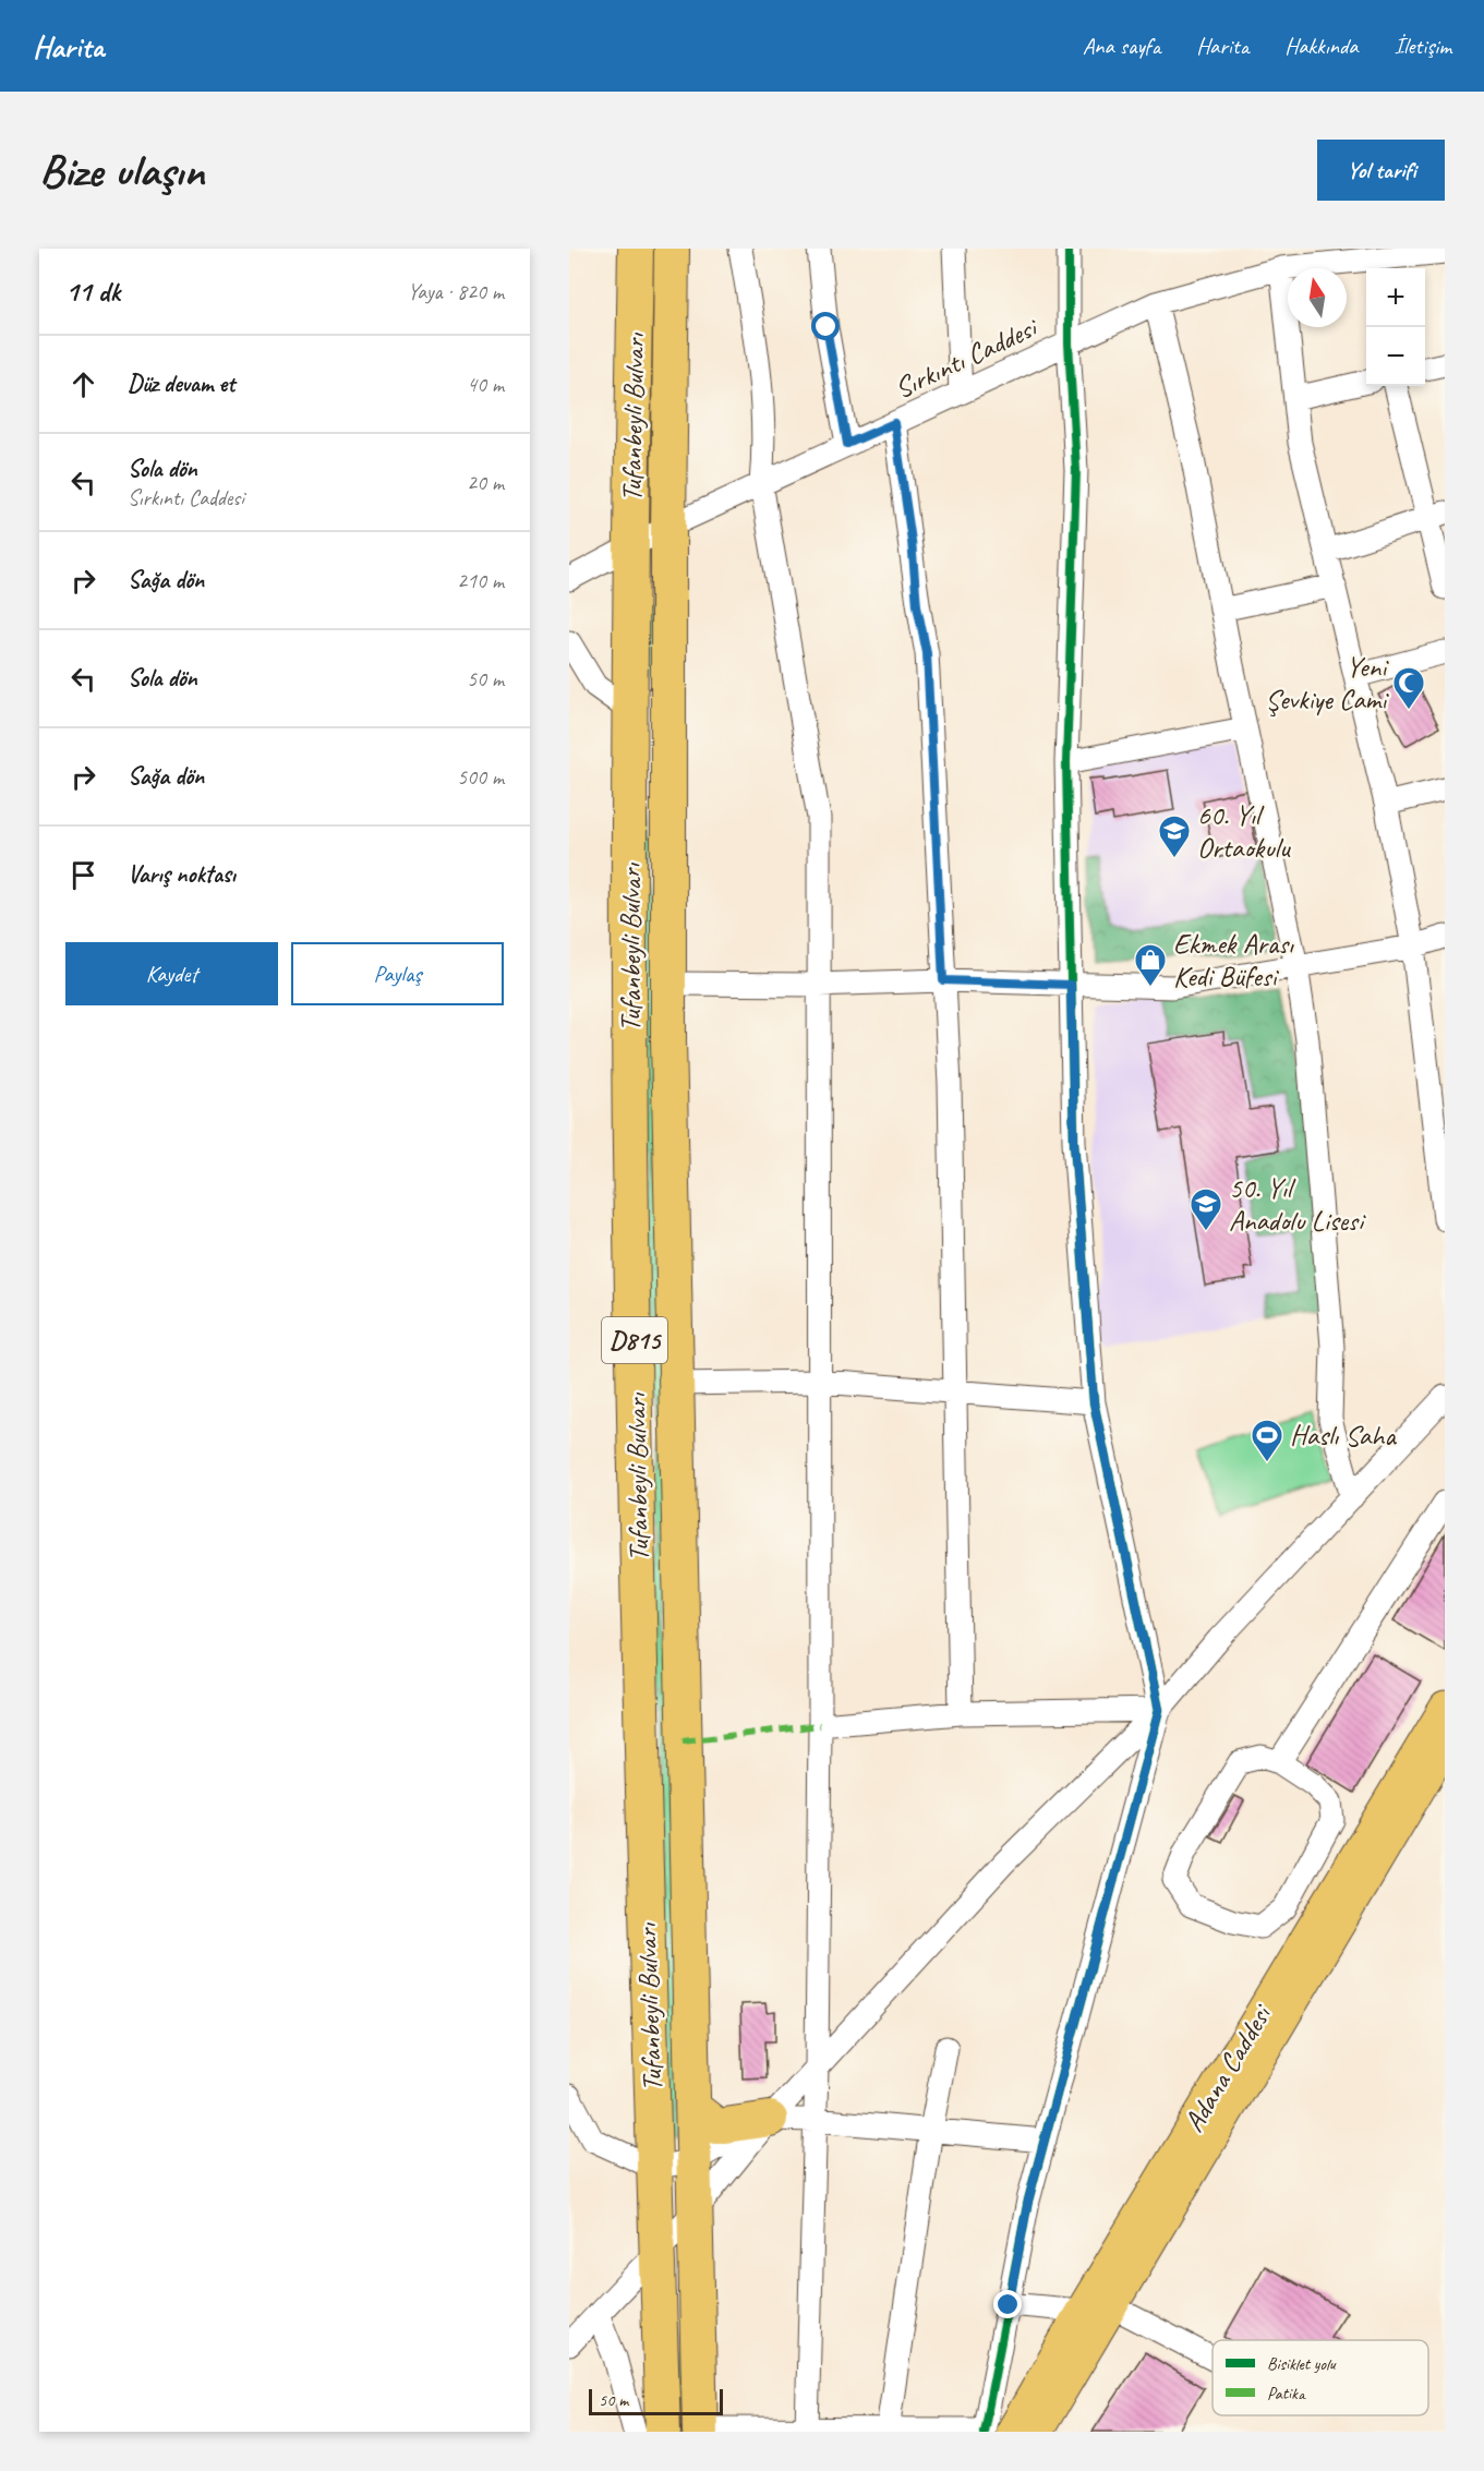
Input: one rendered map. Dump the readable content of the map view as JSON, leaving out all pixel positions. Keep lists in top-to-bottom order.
{
  "streets": {
    "highway": ["Tufanbeyli Bulvarı", "D815"],
    "main road": ["Adana Caddesi"],
    "street": ["Sırkıntı Caddesi"]
  },
  "crossings": [
    ["Sırkıntı Caddesi", "Tufanbeyli Bulvarı"]
  ],
  "places": {
    "mosque": ["Yeni Şevkiye Cami"],
    "school or university": ["60. Yıl Ortaokulu", "50. Yıl Anadolu Lisesi"],
    "shop": ["Ekmek Arası Kedi Büfesi"],
    "sports": ["Haslı Saha"]
  },
  "legend": ["Bisiklet yolu", "Patika"],
  "scale_bar": "50 m",
  "north": "top",
  "page": {
    "header": "Harita",
    "nav": [
      "Ana sayfa",
      "Harita",
      "Hakkında",
      "İletişim"
    ],
    "buttons": [
      "Yol tarifi",
      ["Kaydet", "Paylaş"]
    ],
    "title": "Bize ulaşın",
    "heading": ["11 dk", "Yaya · 820 m"],
    "map_buttons": ["+", "−"],
    "list": [
      ["Düz devam et", "40 m"],
      ["Sola dön", "Sırkıntı Caddesi", "20 m"],
      ["Sağa dön", "210 m"],
      ["Sola dön", "50 m"],
      ["Sağa dön", "500 m"],
      "Varış noktası"
    ],
    "scale": "50 m"
  }
}
